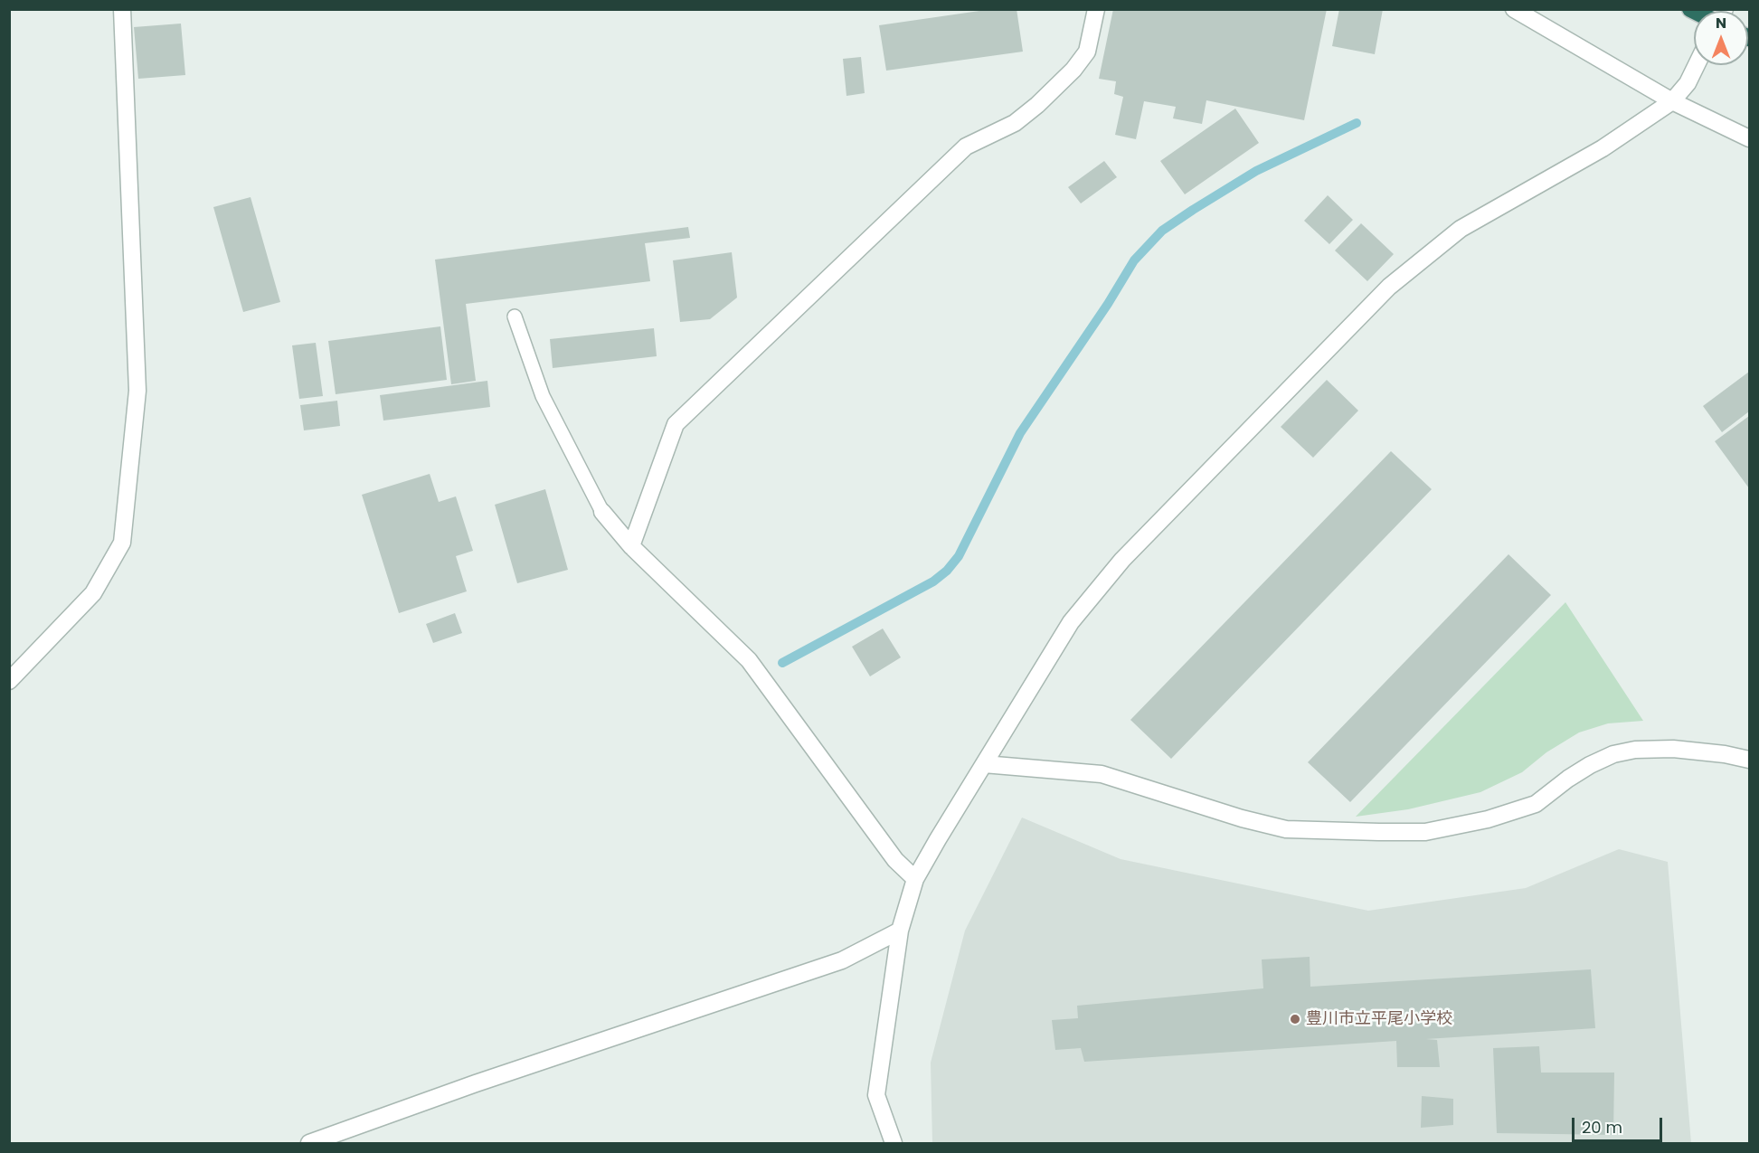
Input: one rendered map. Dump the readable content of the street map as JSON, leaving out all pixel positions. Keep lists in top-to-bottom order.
{
  "places": ["豊川市立平尾小学校"],
  "scale_bar": "20 m",
  "north": "top"
}
